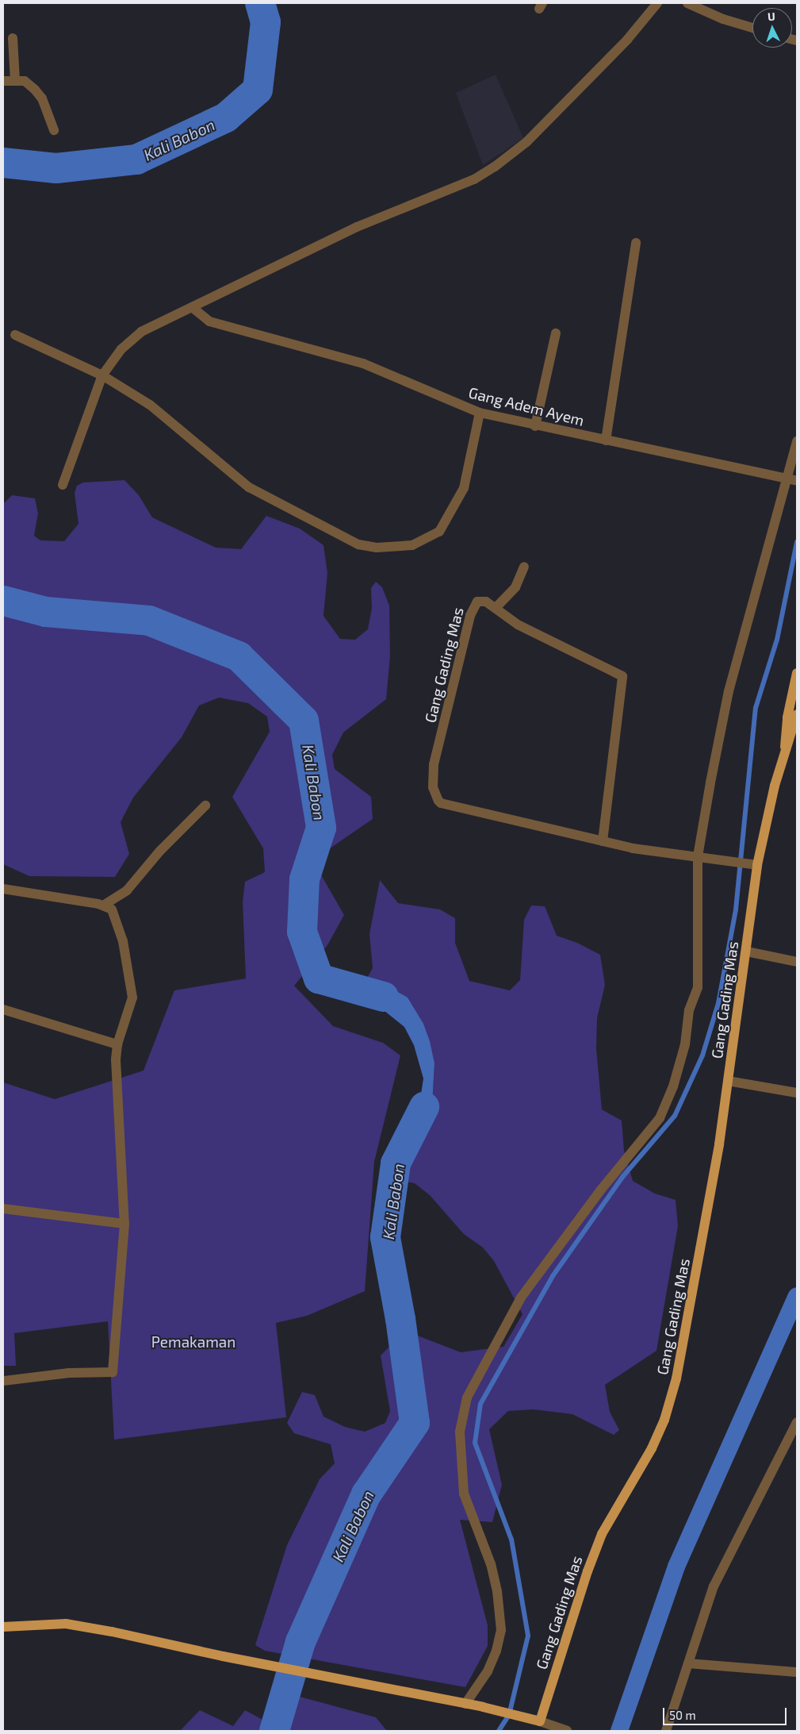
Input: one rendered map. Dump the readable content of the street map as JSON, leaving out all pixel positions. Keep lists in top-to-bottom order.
{
  "streets": {
    "main road": ["Gang Gading Mas"],
    "street": ["Gang Adem Ayem"]
  },
  "water": ["Kali Babon"],
  "parks": ["Pemakaman"],
  "scale_bar": "50 m",
  "north": "top"
}
